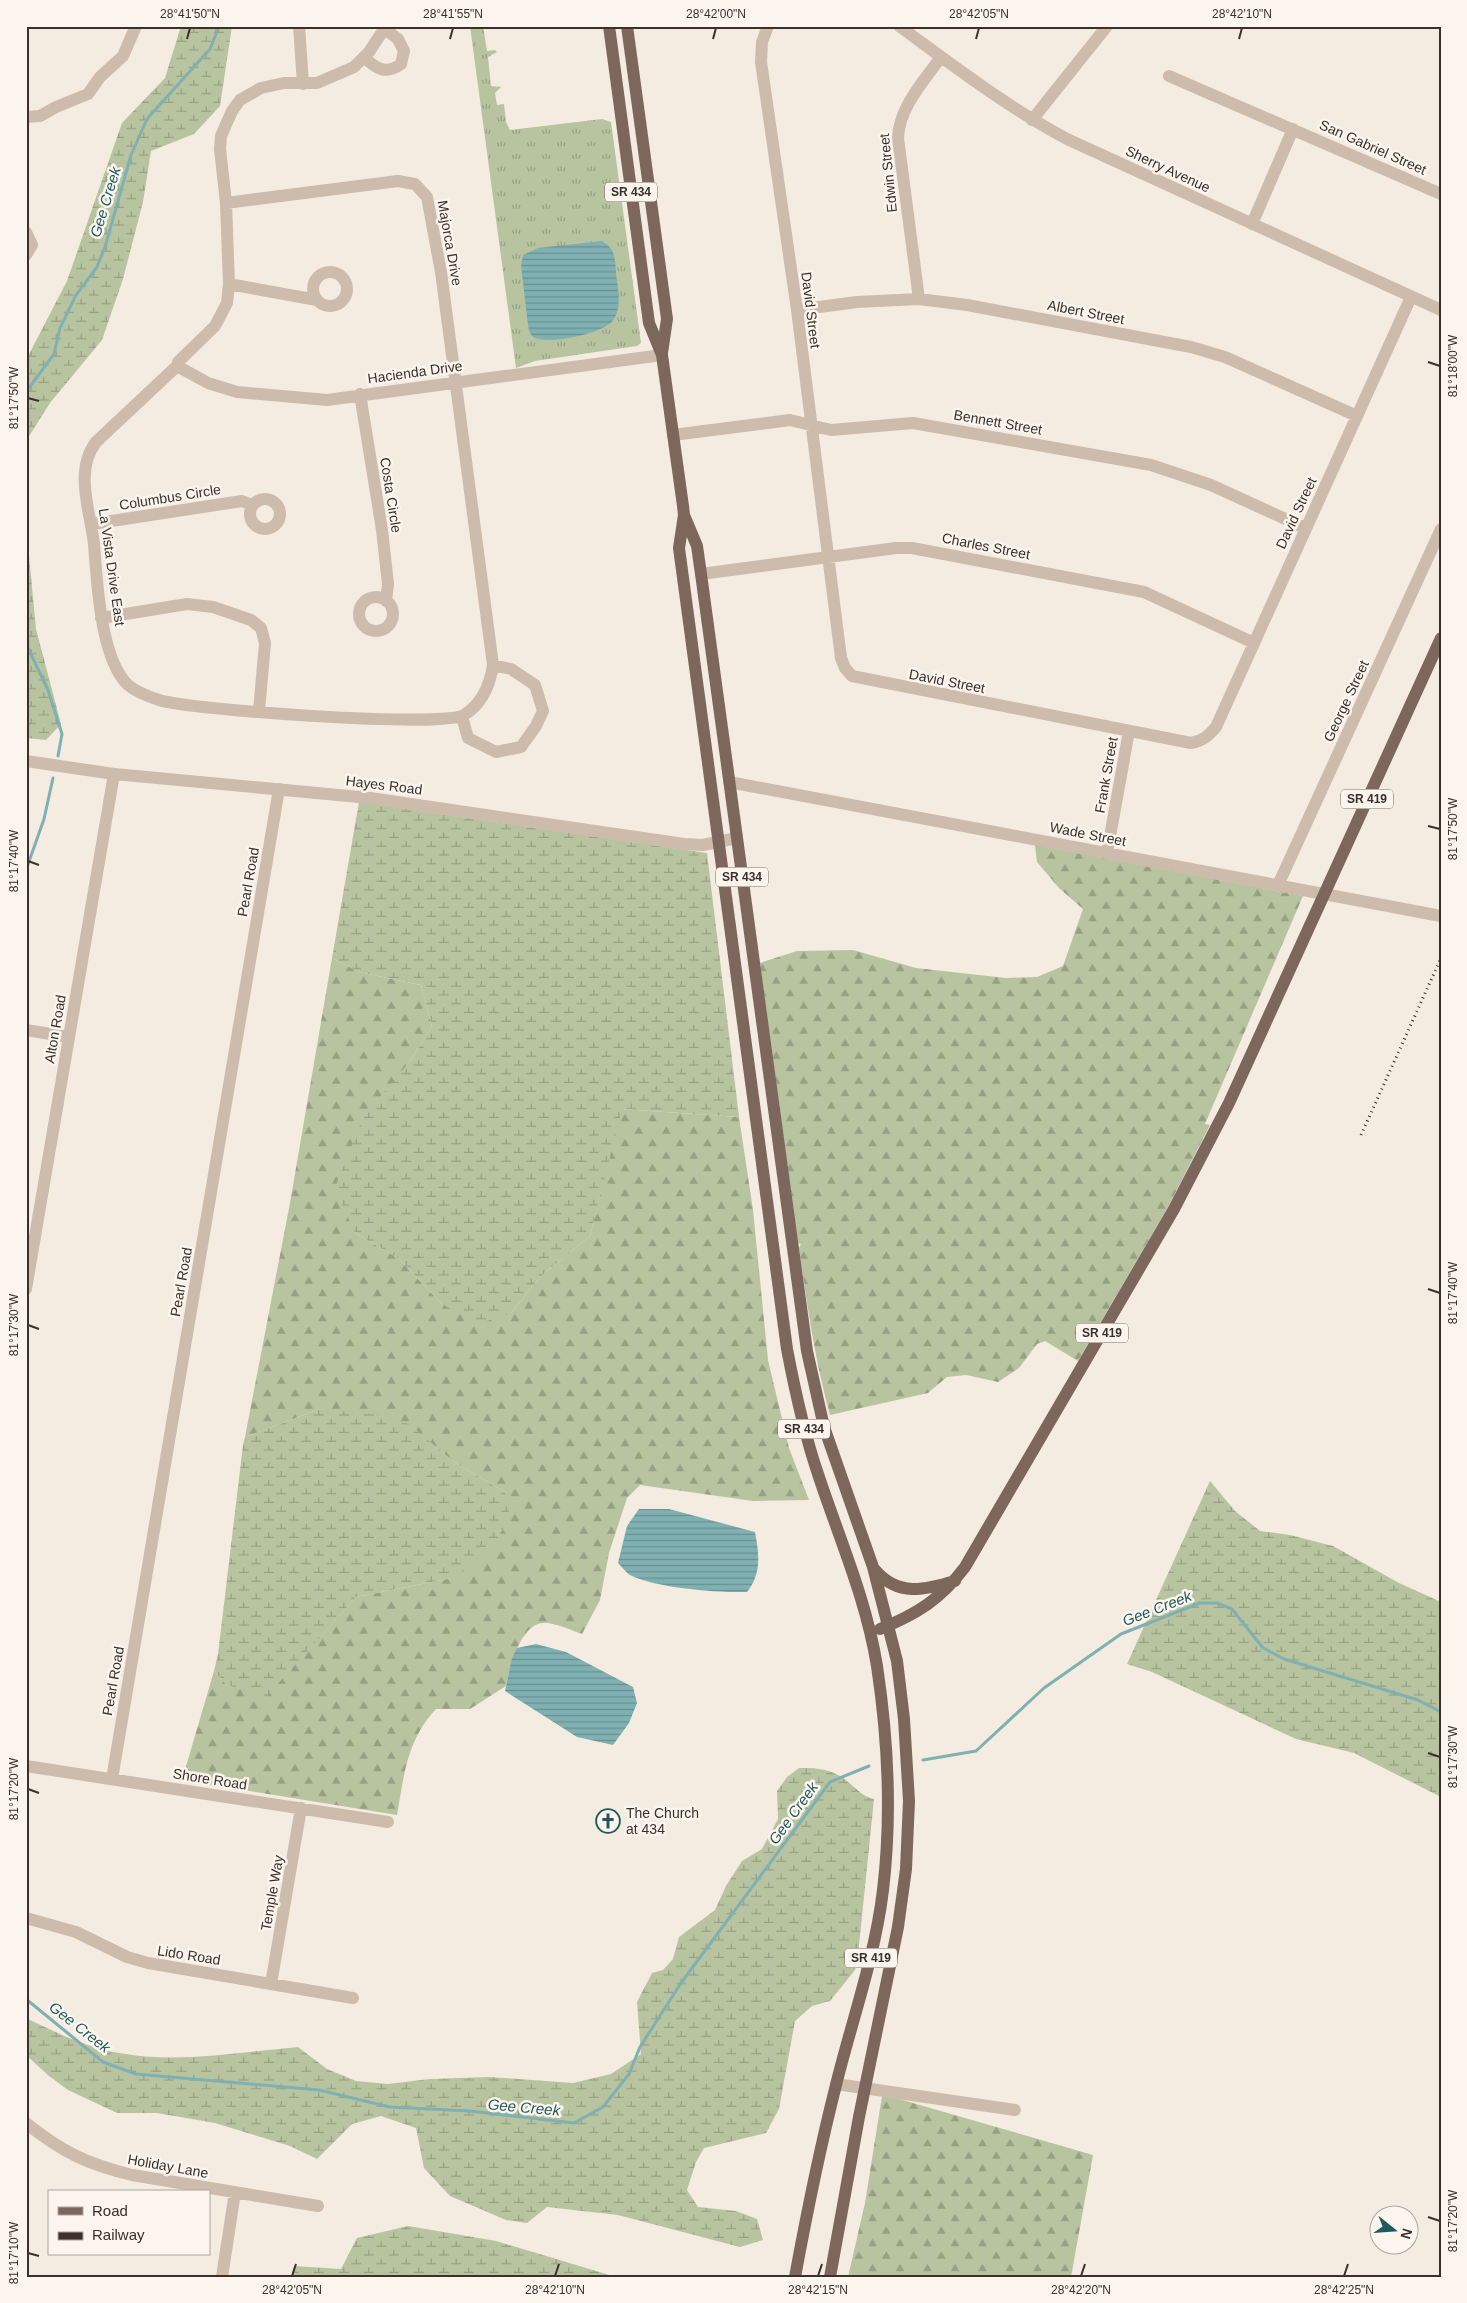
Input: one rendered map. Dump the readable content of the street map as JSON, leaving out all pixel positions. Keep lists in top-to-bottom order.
{
  "streets": {
    "main road": ["SR 434", "SR 419"],
    "street": [
      "San Gabriel Street",
      "Sherry Avenue",
      "Edwin Street",
      "Majorca Drive",
      "David Street",
      "Albert Street",
      "Hacienda Drive",
      "Bennett Street",
      "Costa Circle",
      "Columbus Circle",
      "Charles Street",
      "La Vista Drive East",
      "George Street",
      "Frank Street",
      "Hayes Road",
      "Wade Street",
      "Pearl Road",
      "Alton Road",
      "Shore Road",
      "Temple Way",
      "Lido Road",
      "Holiday Lane"
    ]
  },
  "crossings": [
    ["Sherry Avenue", "Edwin Street"],
    ["Sherry Avenue", "David Street"],
    ["Edwin Street", "Albert Street"],
    ["SR 434", "Hacienda Drive"],
    ["SR 434", "Bennett Street"],
    ["SR 434", "Charles Street"],
    ["SR 434", "Hayes Road"],
    ["SR 434", "SR 419"],
    ["SR 434", "Wade Street"],
    ["Majorca Drive", "Hacienda Drive"],
    ["Majorca Drive", "La Vista Drive East"],
    ["David Street", "Albert Street"],
    ["David Street", "Bennett Street"],
    ["David Street", "Charles Street"],
    ["David Street", "Frank Street"],
    ["Hacienda Drive", "Costa Circle"],
    ["Hacienda Drive", "La Vista Drive East"],
    ["Columbus Circle", "La Vista Drive East"],
    ["George Street", "Wade Street"],
    ["Frank Street", "Wade Street"],
    ["Hayes Road", "Pearl Road"],
    ["Hayes Road", "Alton Road"],
    ["SR 419", "Wade Street"],
    ["Pearl Road", "Shore Road"],
    ["Shore Road", "Temple Way"],
    ["Temple Way", "Lido Road"]
  ],
  "water": ["Gee Creek"],
  "places": {
    "church": ["The Church at 434"]
  },
  "legend": ["Road", "Railway"],
  "north": "right",
  "coordinates": [
    "28°41'50\"N",
    "28°41'55\"N",
    "28°42'00\"N",
    "28°42'05\"N",
    "28°42'10\"N",
    "81°18'00\"W",
    "81°17'50\"W",
    "81°17'40\"W",
    "81°17'30\"W",
    "81°17'20\"W",
    "81°17'10\"W",
    "28°42'15\"N",
    "28°42'20\"N",
    "28°42'25\"N"
  ]
}
